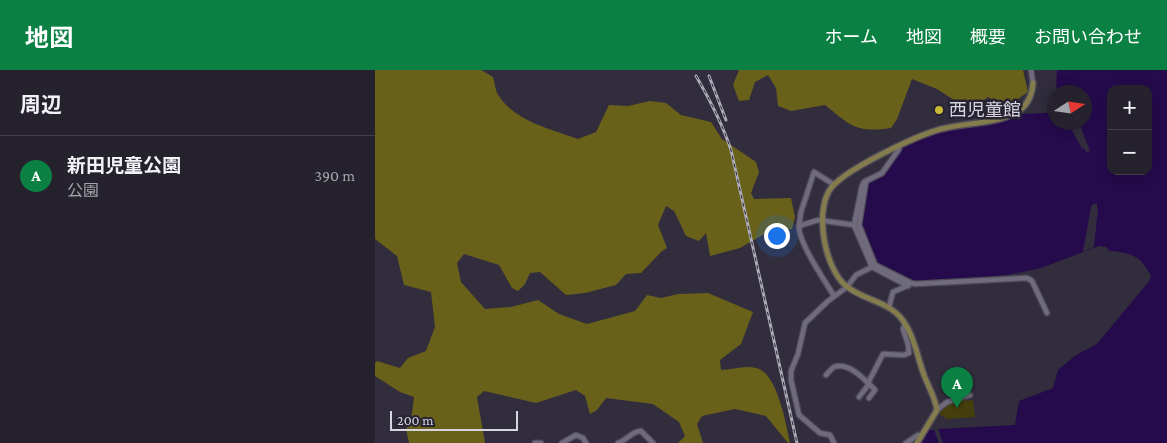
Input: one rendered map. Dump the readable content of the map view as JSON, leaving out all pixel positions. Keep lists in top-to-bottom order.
{
  "places": ["西児童館"],
  "scale_bar": "200 m",
  "north": "right",
  "page": {
    "header": "地図",
    "nav": [
      "ホーム",
      "地図",
      "概要",
      "お問い合わせ"
    ],
    "heading": "周辺",
    "map_buttons": ["+", "−"],
    "list": [
      {
        "mark": "A",
        "name": "新田児童公園",
        "note": "公園",
        "value": "390 m"
      }
    ],
    "pins": "A",
    "scale": "200 m"
  }
}
